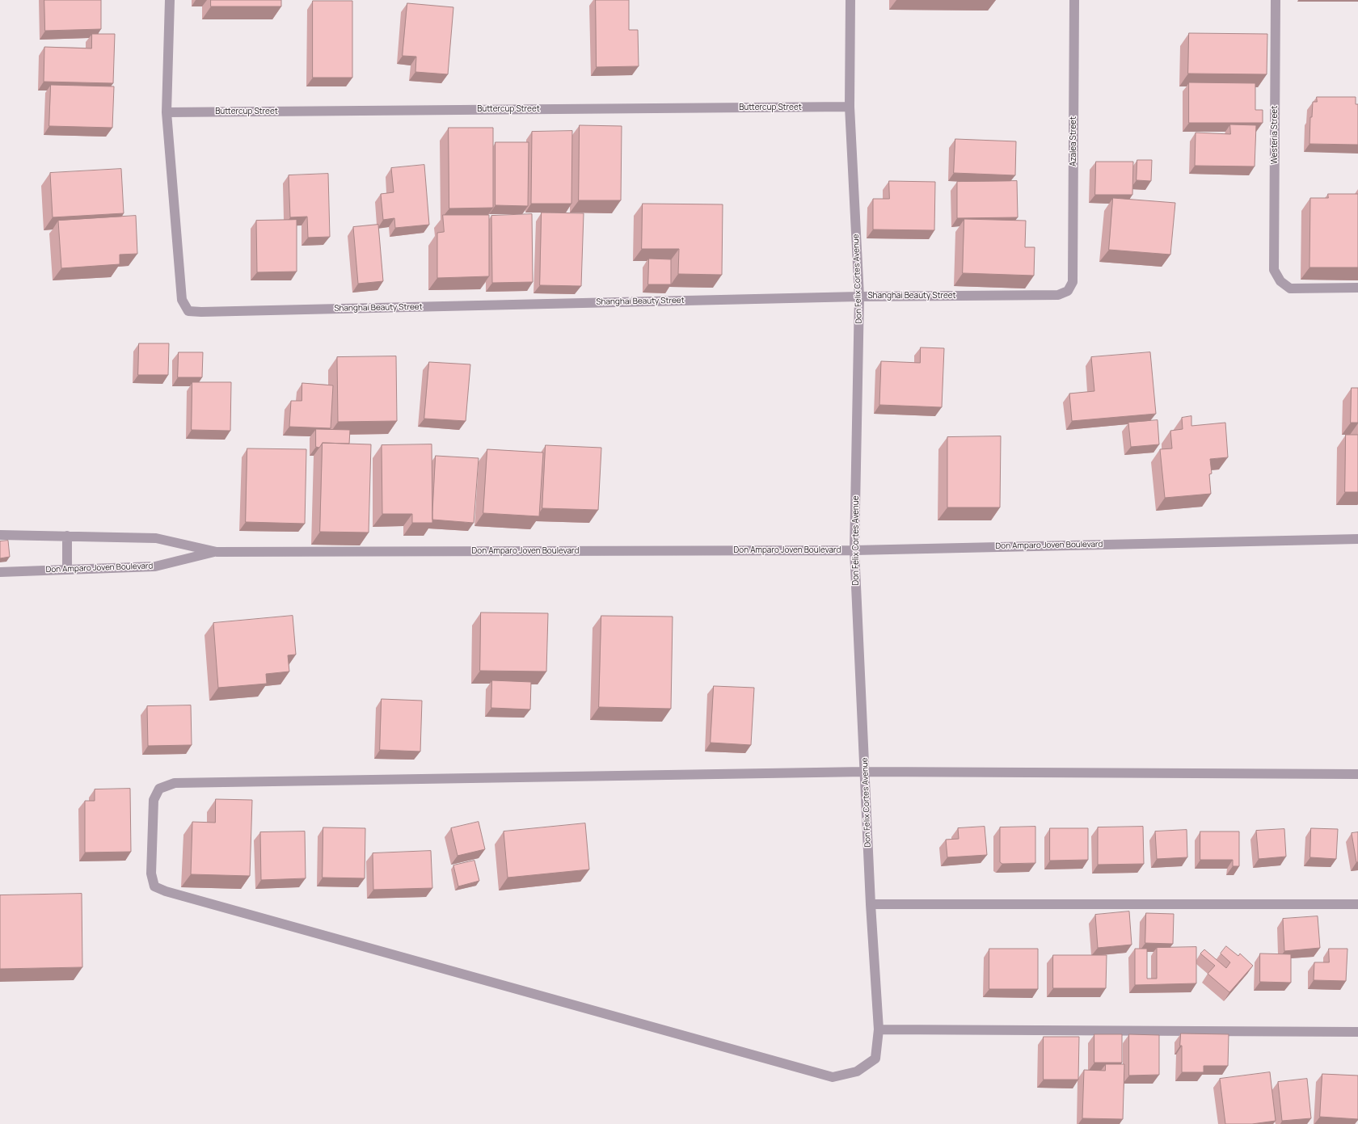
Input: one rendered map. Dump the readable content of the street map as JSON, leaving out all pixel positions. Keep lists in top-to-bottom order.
{
  "streets": {
    "street": [
      "Buttercup Street",
      "Westeria Street",
      "Azalea Street",
      "Don Felix Cortes Avenue",
      "Shanghai Beauty Street",
      "Don Amparo Joven Boulevard"
    ]
  },
  "crossings": [
    ["Buttercup Street", "Don Felix Cortes Avenue"],
    ["Buttercup Street", "Shanghai Beauty Street"],
    ["Azalea Street", "Shanghai Beauty Street"],
    ["Don Felix Cortes Avenue", "Shanghai Beauty Street"],
    ["Don Felix Cortes Avenue", "Don Amparo Joven Boulevard"]
  ]
}
